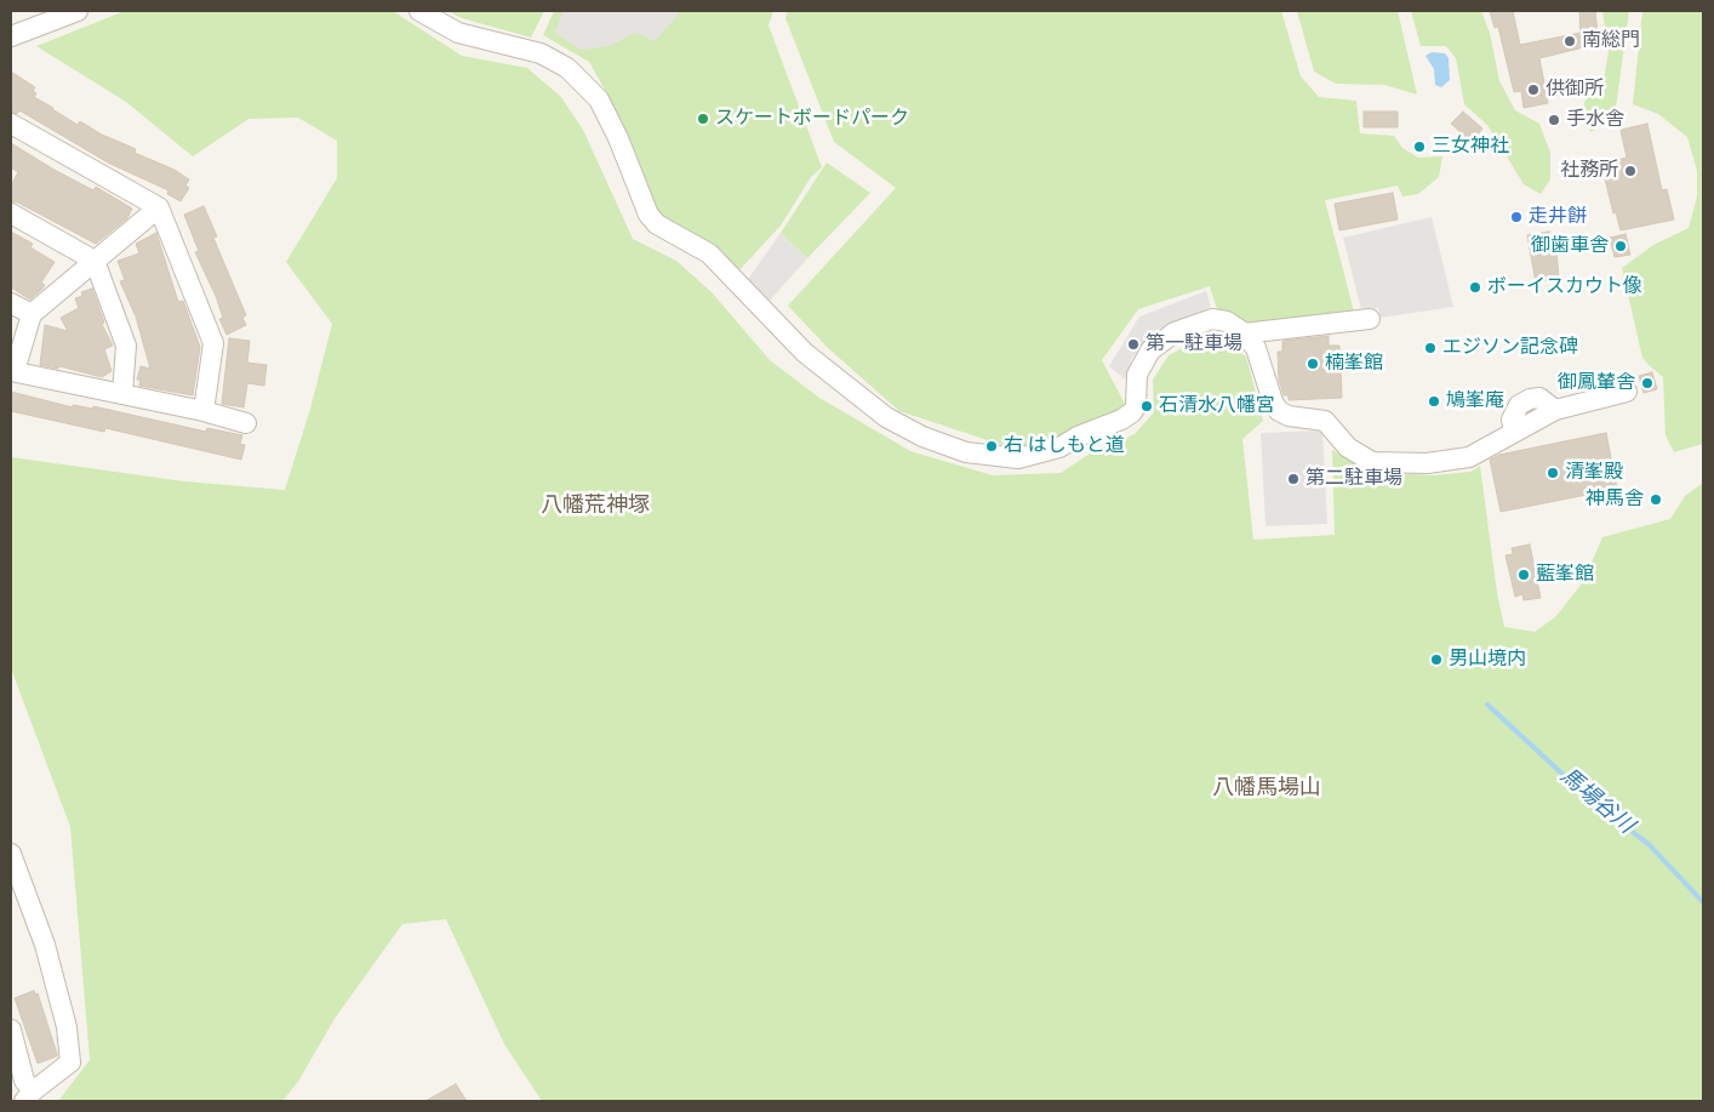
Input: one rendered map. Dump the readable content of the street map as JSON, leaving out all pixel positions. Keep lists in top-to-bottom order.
{
  "districts": ["八幡荒神塚", "八幡馬場山"],
  "water": ["馬場谷川"],
  "places": [
    "南総門",
    "供御所",
    "スケートボードパーク",
    "手水舎",
    "三女神社",
    "社務所",
    "走井餅",
    "御歯車舎",
    "ボーイスカウト像",
    "第一駐車場",
    "エジソン記念碑",
    "楠峯館",
    "御鳳輦舎",
    "鳩峯庵",
    "石清水八幡宮",
    "右 はしもと道",
    "清峯殿",
    "第二駐車場",
    "神馬舎",
    "藍峯館",
    "男山境内"
  ]
}
